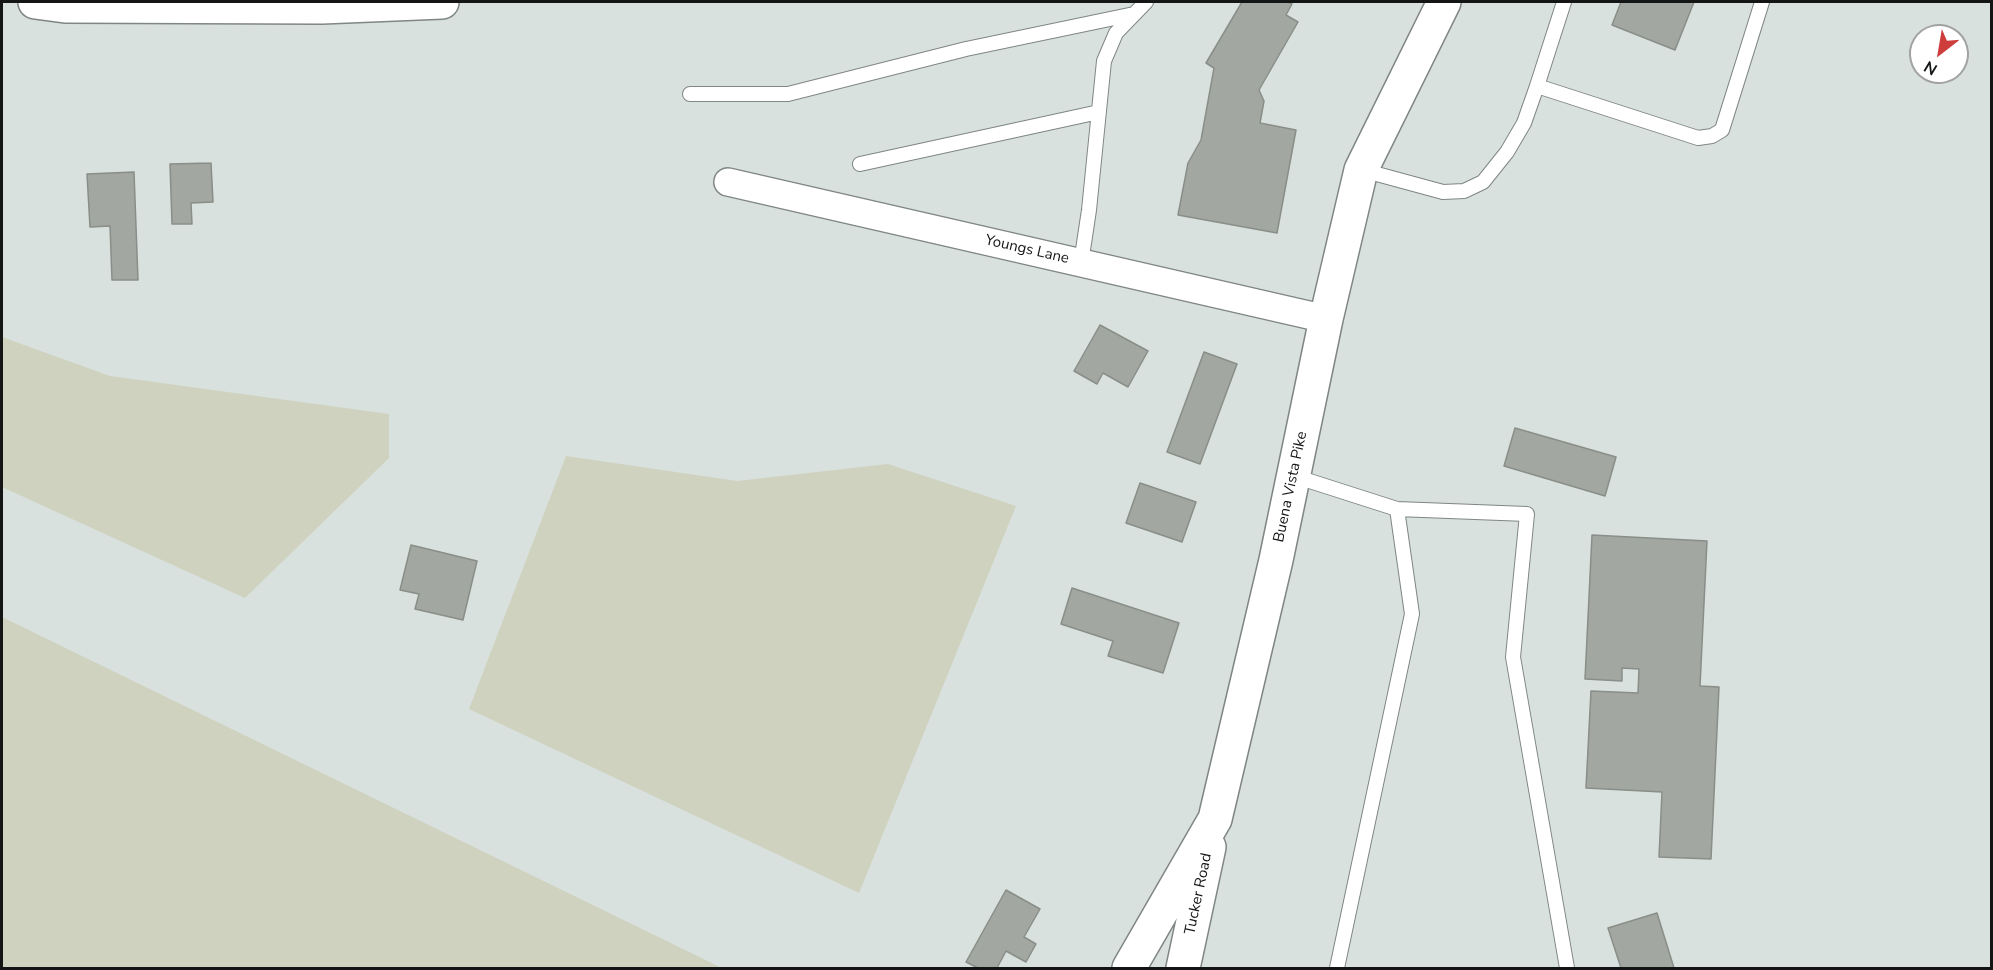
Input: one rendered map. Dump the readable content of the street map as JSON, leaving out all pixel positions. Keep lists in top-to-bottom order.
{
  "streets": {
    "main road": ["Buena Vista Pike", "Tucker Road"],
    "street": ["Youngs Lane"]
  },
  "crossings": [
    ["Youngs Lane", "Buena Vista Pike"],
    ["Buena Vista Pike", "Tucker Road"]
  ],
  "north": "bottom left"
}
